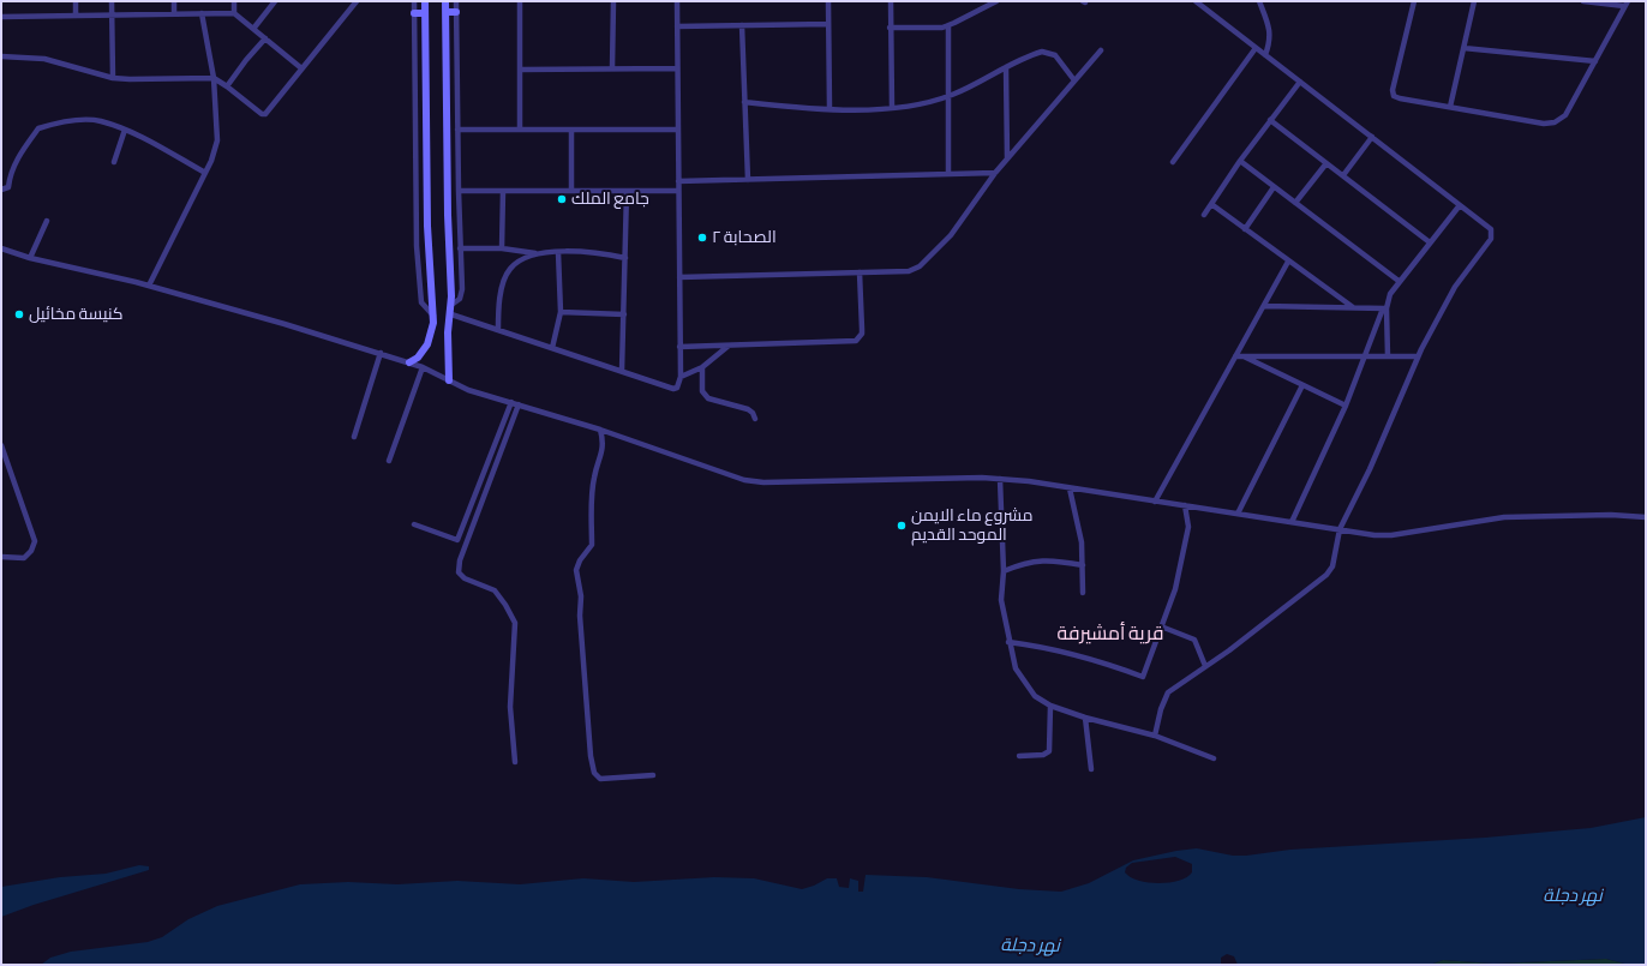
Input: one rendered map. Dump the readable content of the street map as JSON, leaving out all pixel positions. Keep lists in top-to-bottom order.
{
  "districts": ["قرية أمشيرفة"],
  "water": ["نهر دجلة"],
  "places": [
    "جامع الملك",
    "الصحابة ٢",
    "كنيسة مخائيل",
    "مشروع ماء الايمن الموحد القديم"
  ]
}
